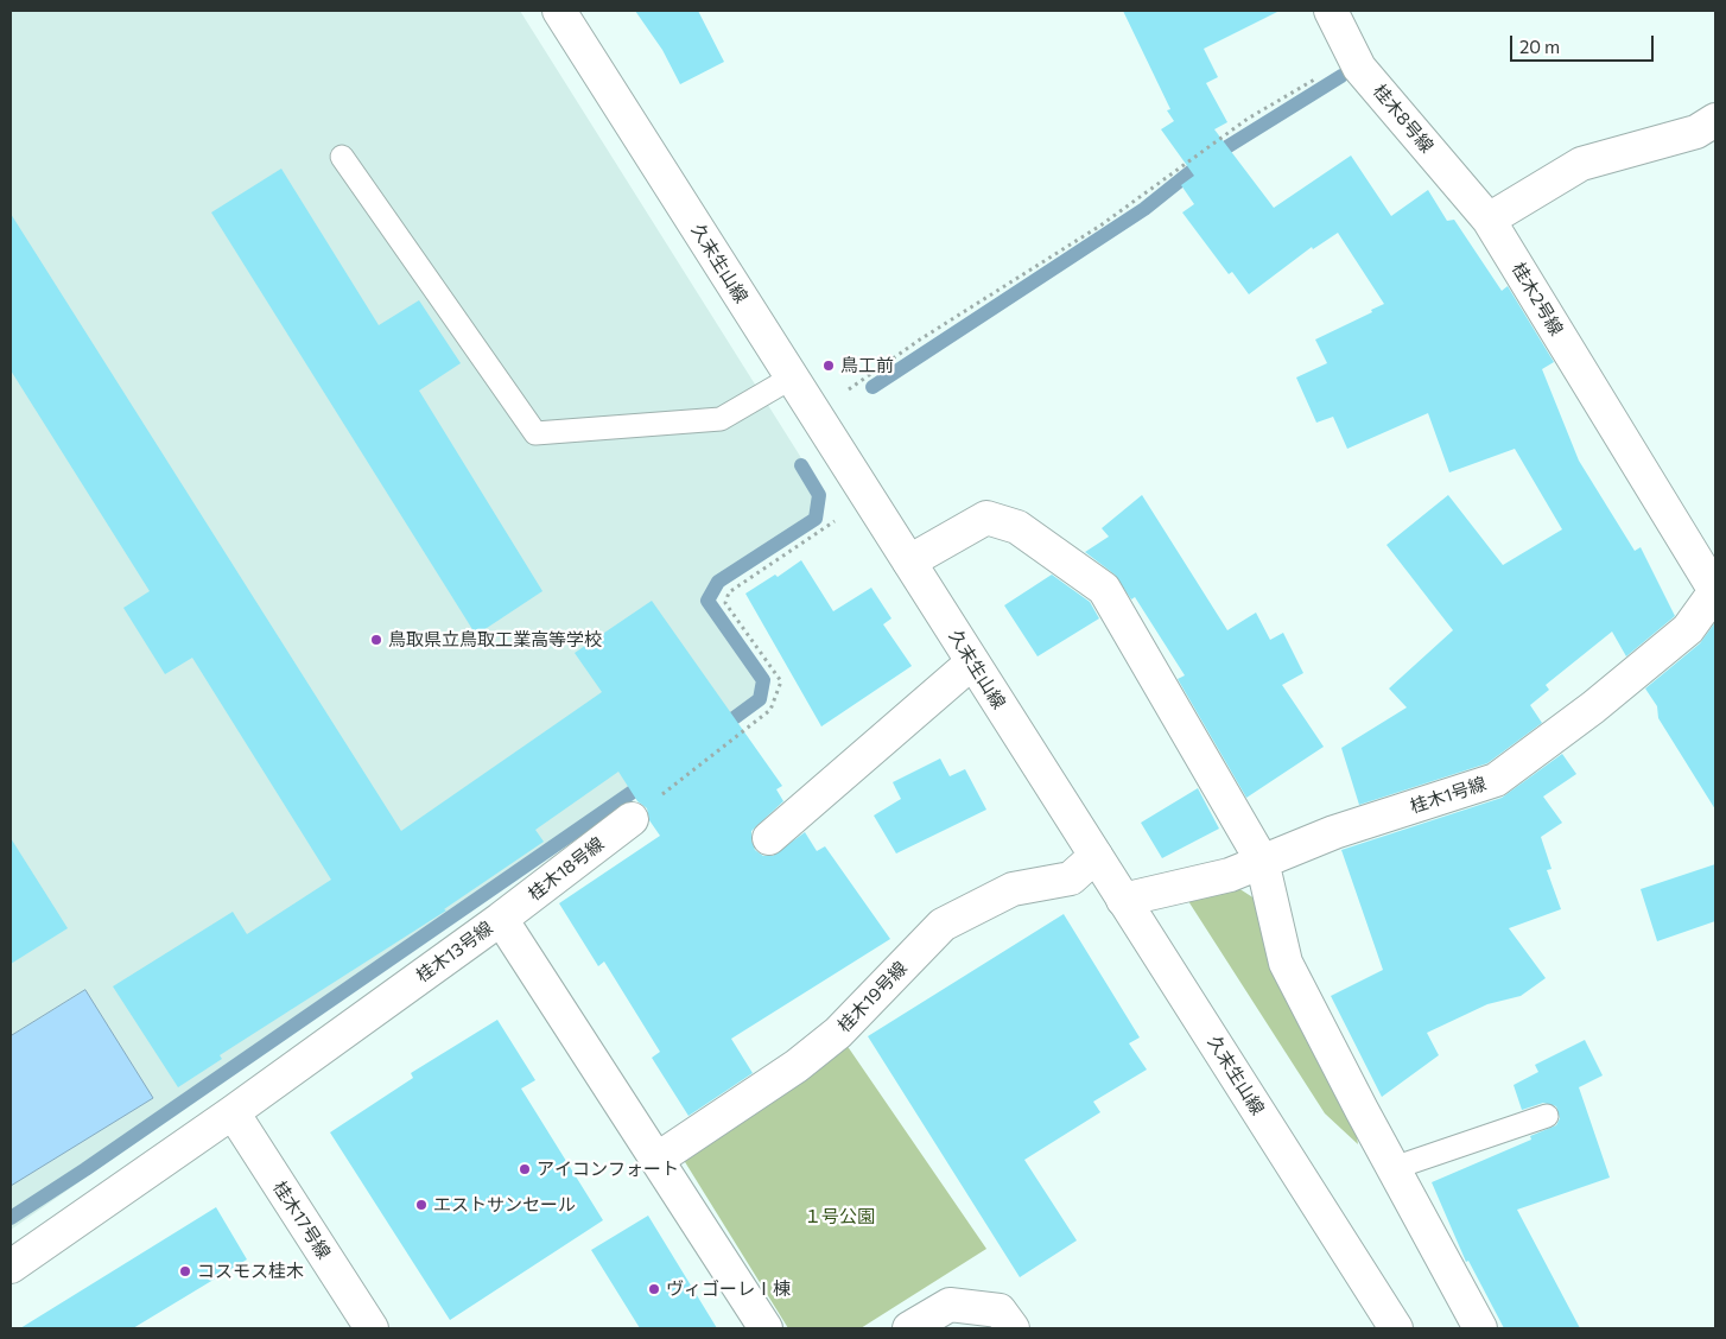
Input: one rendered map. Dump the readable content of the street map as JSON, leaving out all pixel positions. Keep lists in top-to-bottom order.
{
  "streets": {
    "street": [
      "桂木8号線",
      "久末生山線",
      "桂木2号線",
      "桂木1号線",
      "桂木18号線",
      "桂木13号線",
      "桂木19号線",
      "桂木17号線"
    ]
  },
  "crossings": [
    ["桂木8号線", "桂木2号線"],
    ["久末生山線", "桂木1号線"],
    ["久末生山線", "桂木19号線"],
    ["桂木2号線", "桂木1号線"],
    ["桂木18号線", "桂木13号線"],
    ["桂木13号線", "桂木19号線"],
    ["桂木13号線", "桂木17号線"]
  ],
  "parks": ["１号公園"],
  "places": [
    "鳥工前",
    "鳥取県立鳥取工業高等学校",
    "アイコンフォート",
    "エストサンセール",
    "コスモス桂木",
    "ヴィゴーレⅠ棟"
  ],
  "scale_bar": "20 m"
}
